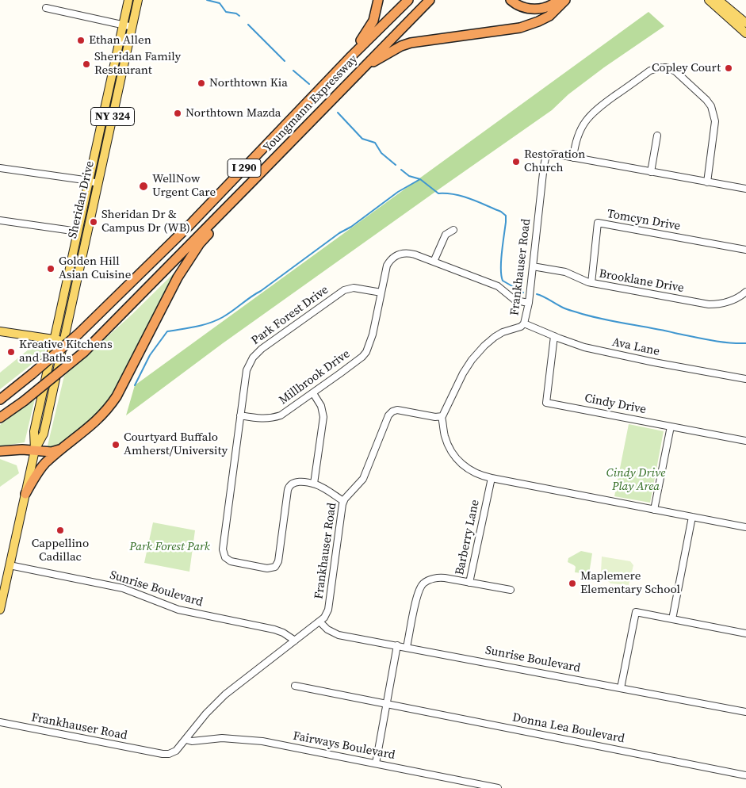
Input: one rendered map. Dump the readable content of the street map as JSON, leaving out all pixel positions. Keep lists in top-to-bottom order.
{
  "streets": {
    "highway": ["Youngmann Expressway", "I 290"],
    "main road": ["NY 324", "Sheridan Drive"],
    "street": [
      "Tomcyn Drive",
      "Frankhauser Road",
      "Brooklane Drive",
      "Park Forest Drive",
      "Ava Lane",
      "Millbrook Drive",
      "Cindy Drive",
      "Barberry Lane",
      "Sunrise Boulevard",
      "Donna Lea Boulevard",
      "Fairways Boulevard"
    ]
  },
  "crossings": [
    ["Sheridan Drive", "Sunrise Boulevard"],
    ["Tomcyn Drive", "Brooklane Drive"],
    ["Frankhauser Road", "Brooklane Drive"],
    ["Frankhauser Road", "Park Forest Drive"],
    ["Frankhauser Road", "Ava Lane"],
    ["Frankhauser Road", "Millbrook Drive"],
    ["Frankhauser Road", "Sunrise Boulevard"],
    ["Frankhauser Road", "Fairways Boulevard"],
    ["Park Forest Drive", "Millbrook Drive"],
    ["Ava Lane", "Cindy Drive"],
    ["Barberry Lane", "Sunrise Boulevard"]
  ],
  "parks": ["Cindy Drive Play Area", "Park Forest Park"],
  "places": [
    "Ethan Allen",
    "Sheridan Family Restaurant",
    "Copley Court",
    "Northtown Kia",
    "Northtown Mazda",
    "Restoration Church",
    "WellNow Urgent Care",
    "Sheridan Dr & Campus Dr (WB)",
    "Golden Hill Asian Cuisine",
    "Kreative Kitchens and Baths",
    "Courtyard Buffalo Amherst/University",
    "Cappellino Cadillac",
    "Maplemere Elementary School"
  ]
}
